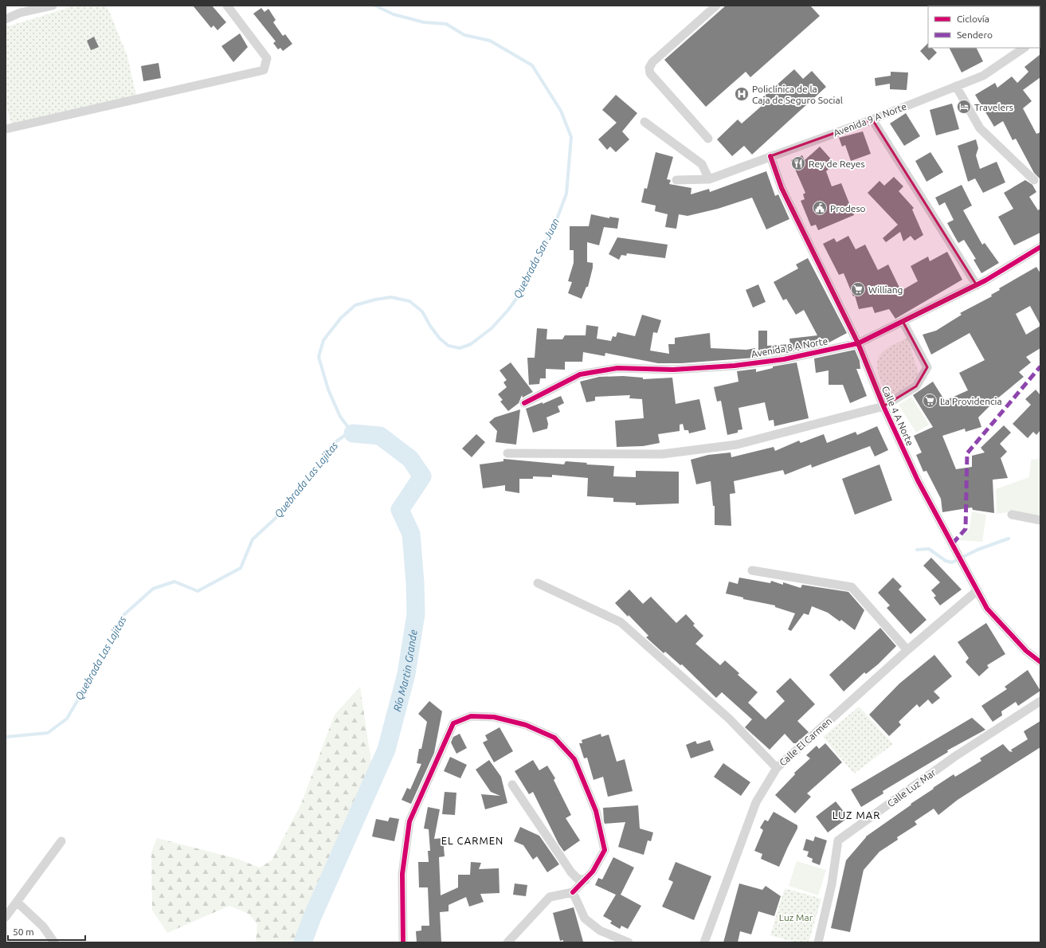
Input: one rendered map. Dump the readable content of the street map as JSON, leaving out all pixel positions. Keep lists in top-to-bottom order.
{
  "streets": {
    "street": [
      "Avenida 9 A Norte",
      "Avenida 8 A Norte",
      "Calle 4 A Norte",
      "Calle El Carmen",
      "Calle Luz Mar"
    ]
  },
  "crossings": [
    ["Avenida 9 A Norte", "Calle 4 A Norte"],
    ["Avenida 8 A Norte", "Calle 4 A Norte"],
    ["Calle 4 A Norte", "Calle El Carmen"]
  ],
  "districts": ["LUZ MAR", "EL CARMEN"],
  "water": ["Quebrada San Juan", "Quebrada Las Lajitas", "Río Martin Grande"],
  "parks": ["Luz Mar"],
  "places": {
    "hospital": ["Policlínica de la Caja de Seguro Social"],
    "hotel": ["Travelers"],
    "restaurant": ["Rey de Reyes"],
    "public building": ["Prodeso"],
    "supermarket": ["Williang", "La Providencia"]
  },
  "legend": ["Ciclovía", "Sendero"],
  "scale_bar": "50 m"
}
